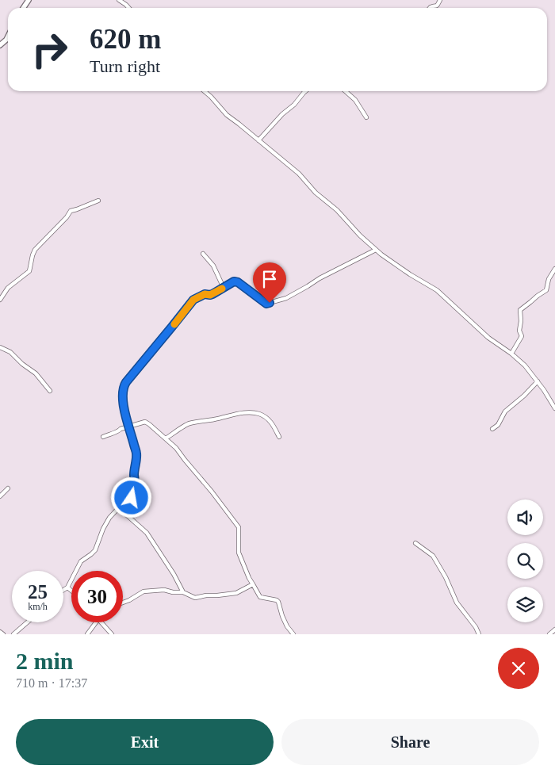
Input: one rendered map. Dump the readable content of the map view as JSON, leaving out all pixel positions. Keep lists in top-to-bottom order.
{
  "page": {
    "turn": ["620 m", "Turn right"],
    "speed": "25 km/h",
    "limit": "30",
    "heading": ["2 min", "710 m · 17:37"],
    "buttons": ["Exit", "Share"]
  }
}
